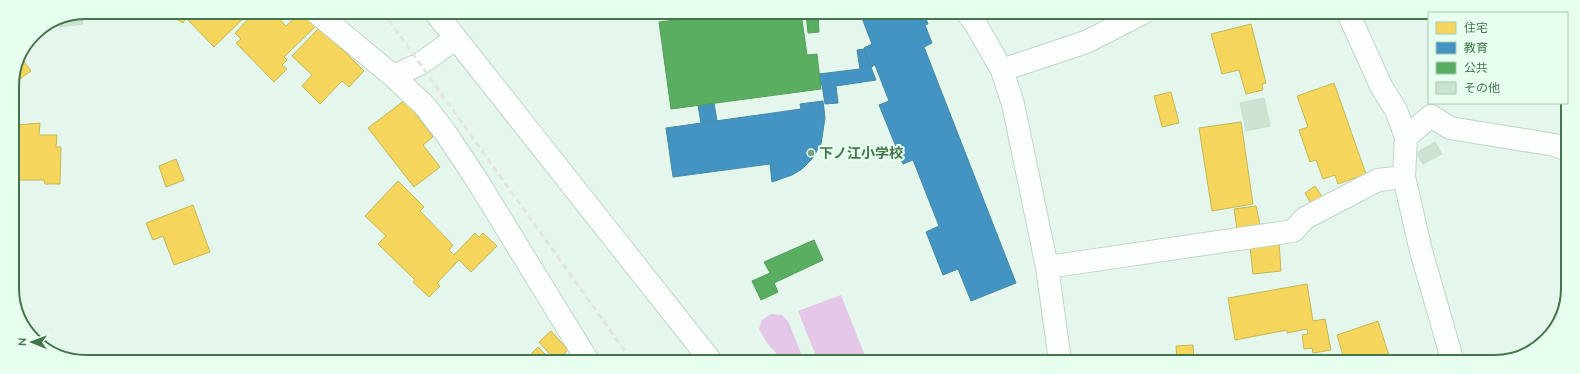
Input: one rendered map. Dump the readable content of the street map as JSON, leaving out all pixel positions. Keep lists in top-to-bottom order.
{
  "places": ["下ノ江小学校"],
  "legend": [
    "住宅",
    "教育",
    "公共",
    "その他"
  ],
  "north": "left"
}
